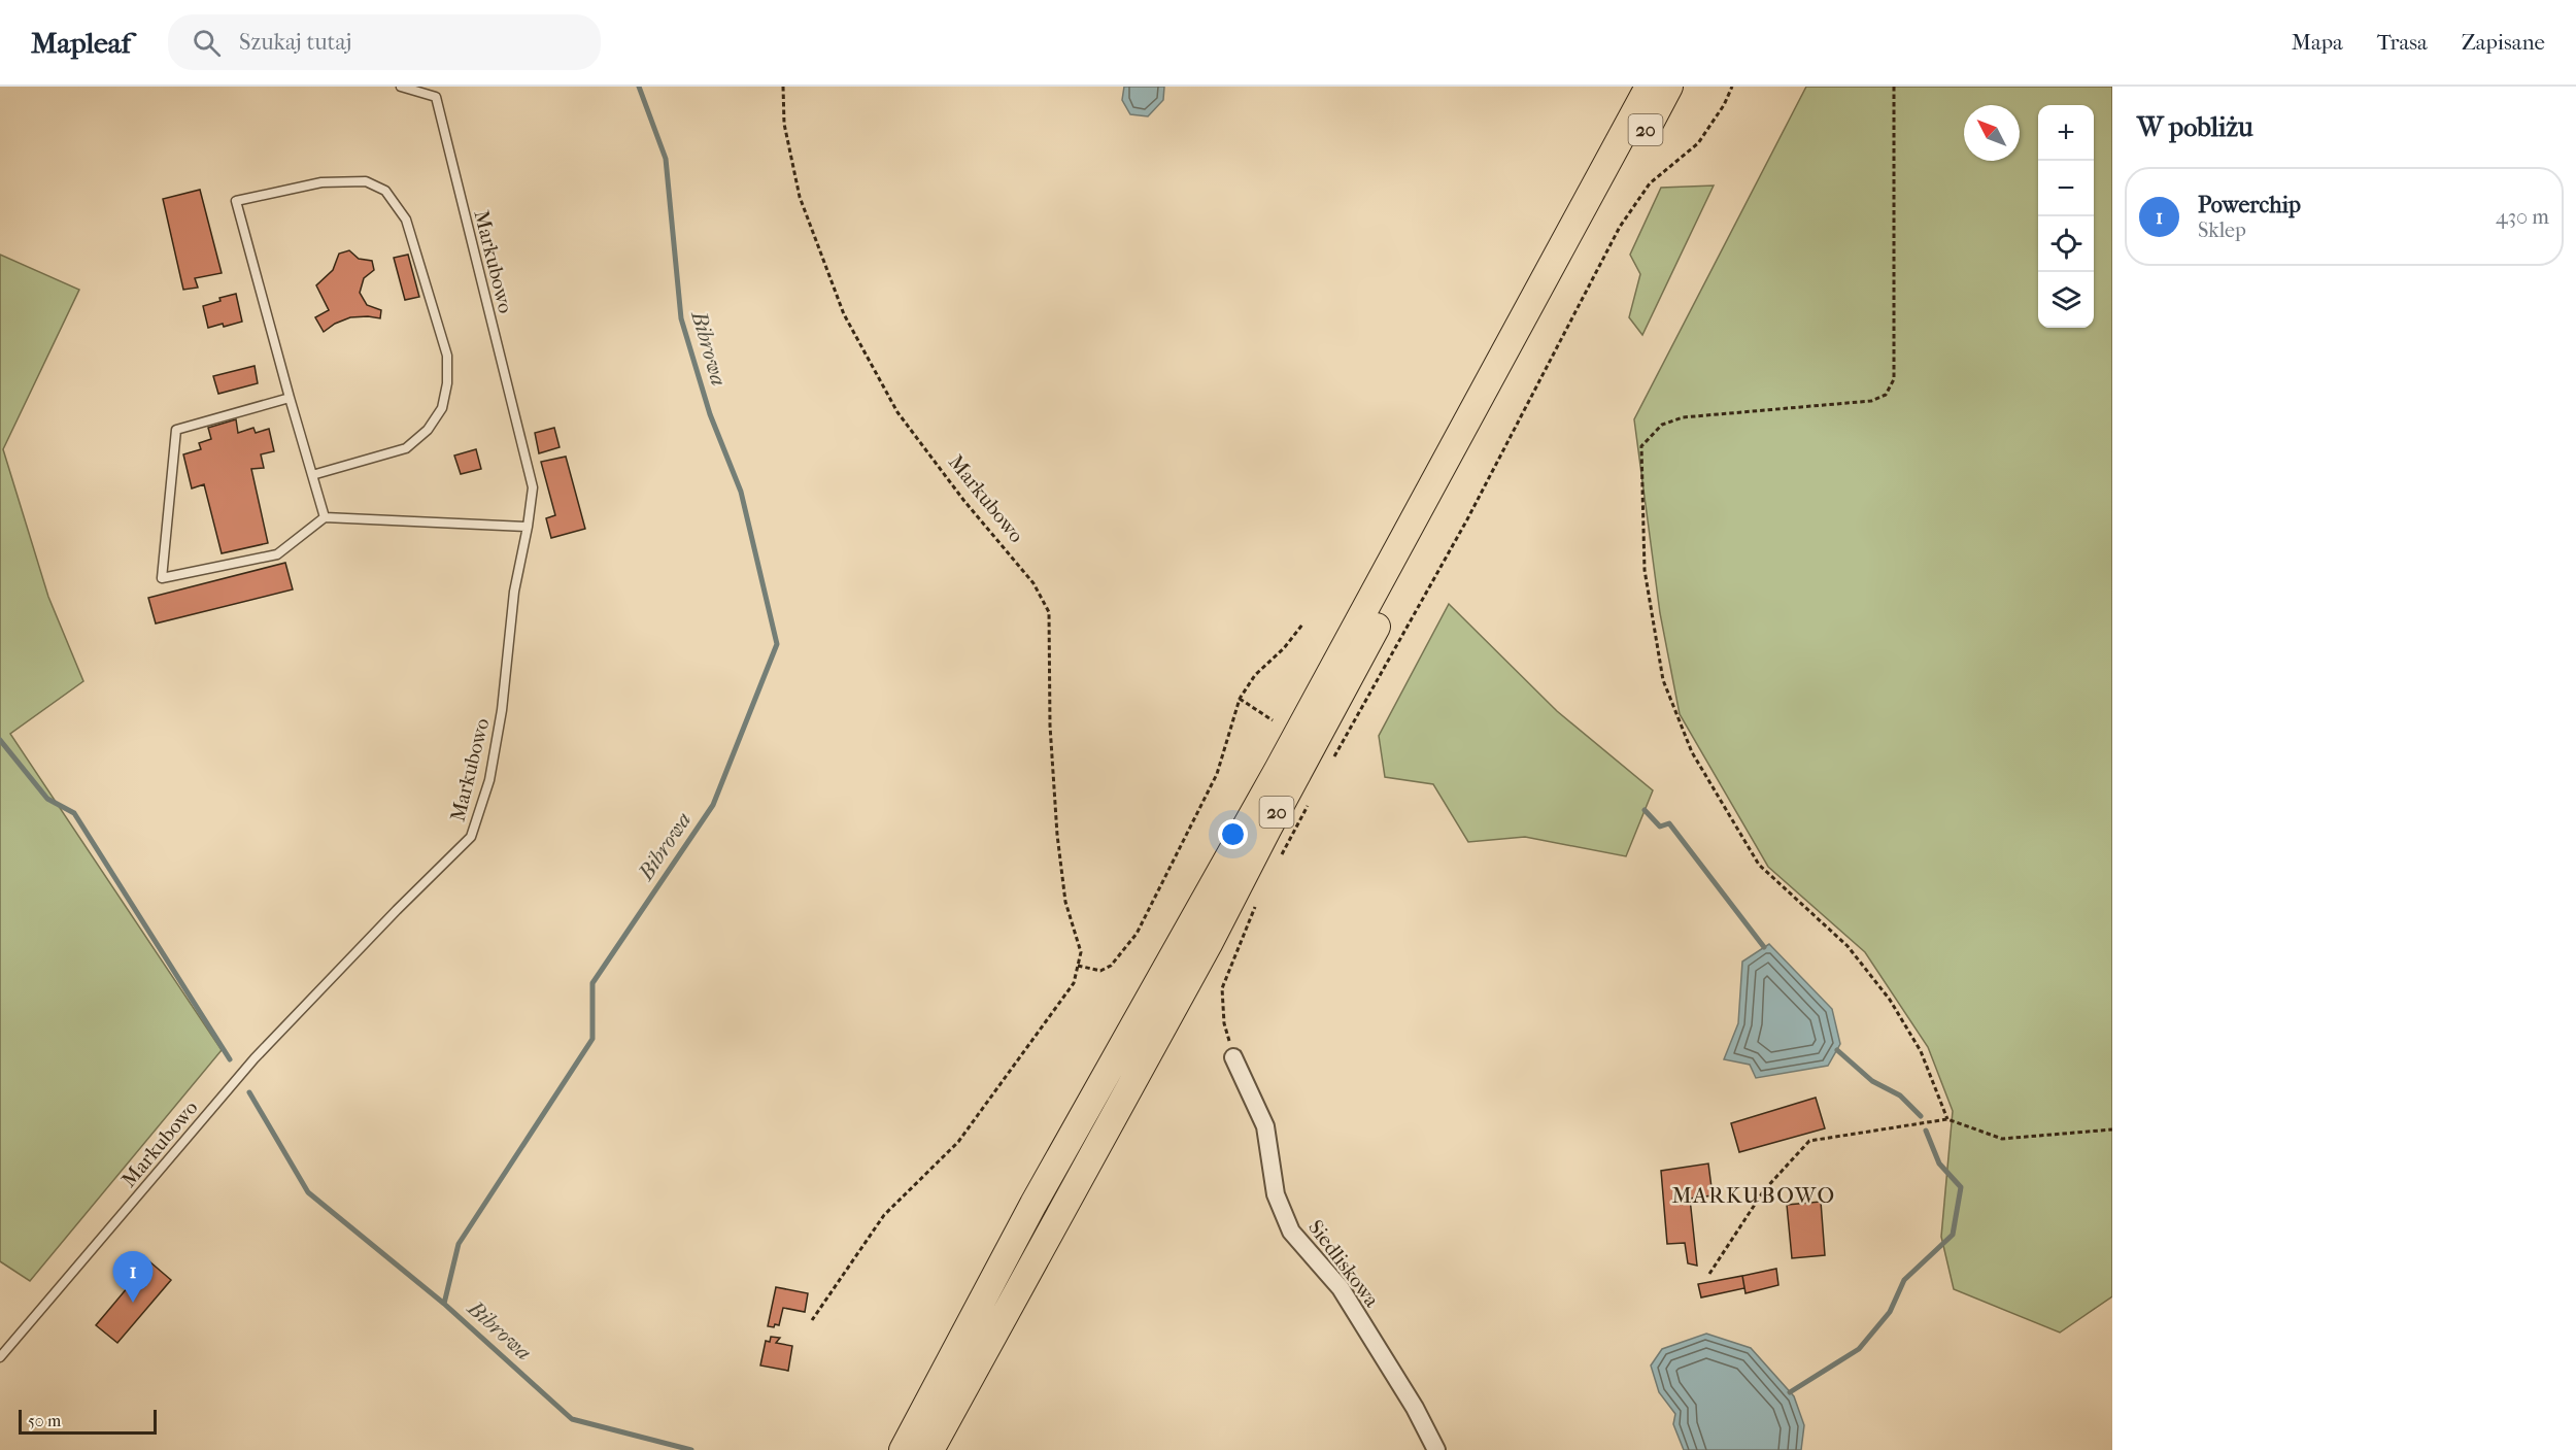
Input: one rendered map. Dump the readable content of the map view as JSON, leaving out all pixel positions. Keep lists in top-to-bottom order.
{
  "streets": {
    "main road": ["20"],
    "street": ["Siedliskowa"],
    "lane": ["Markubowo"]
  },
  "districts": ["MARKUBOWO"],
  "water": ["Bibrowa"],
  "scale_bar": "50 m",
  "north": "top left",
  "page": {
    "header": "Mapleaf",
    "search": "Szukaj tutaj",
    "nav": ["Mapa", "Trasa", "Zapisane"],
    "heading": "W pobliżu",
    "map_buttons": ["+", "−"],
    "list": [
      {
        "mark": "1",
        "name": "Powerchip",
        "note": "Sklep",
        "value": "430 m"
      }
    ],
    "pins": "1",
    "scale": "50 m"
  }
}
